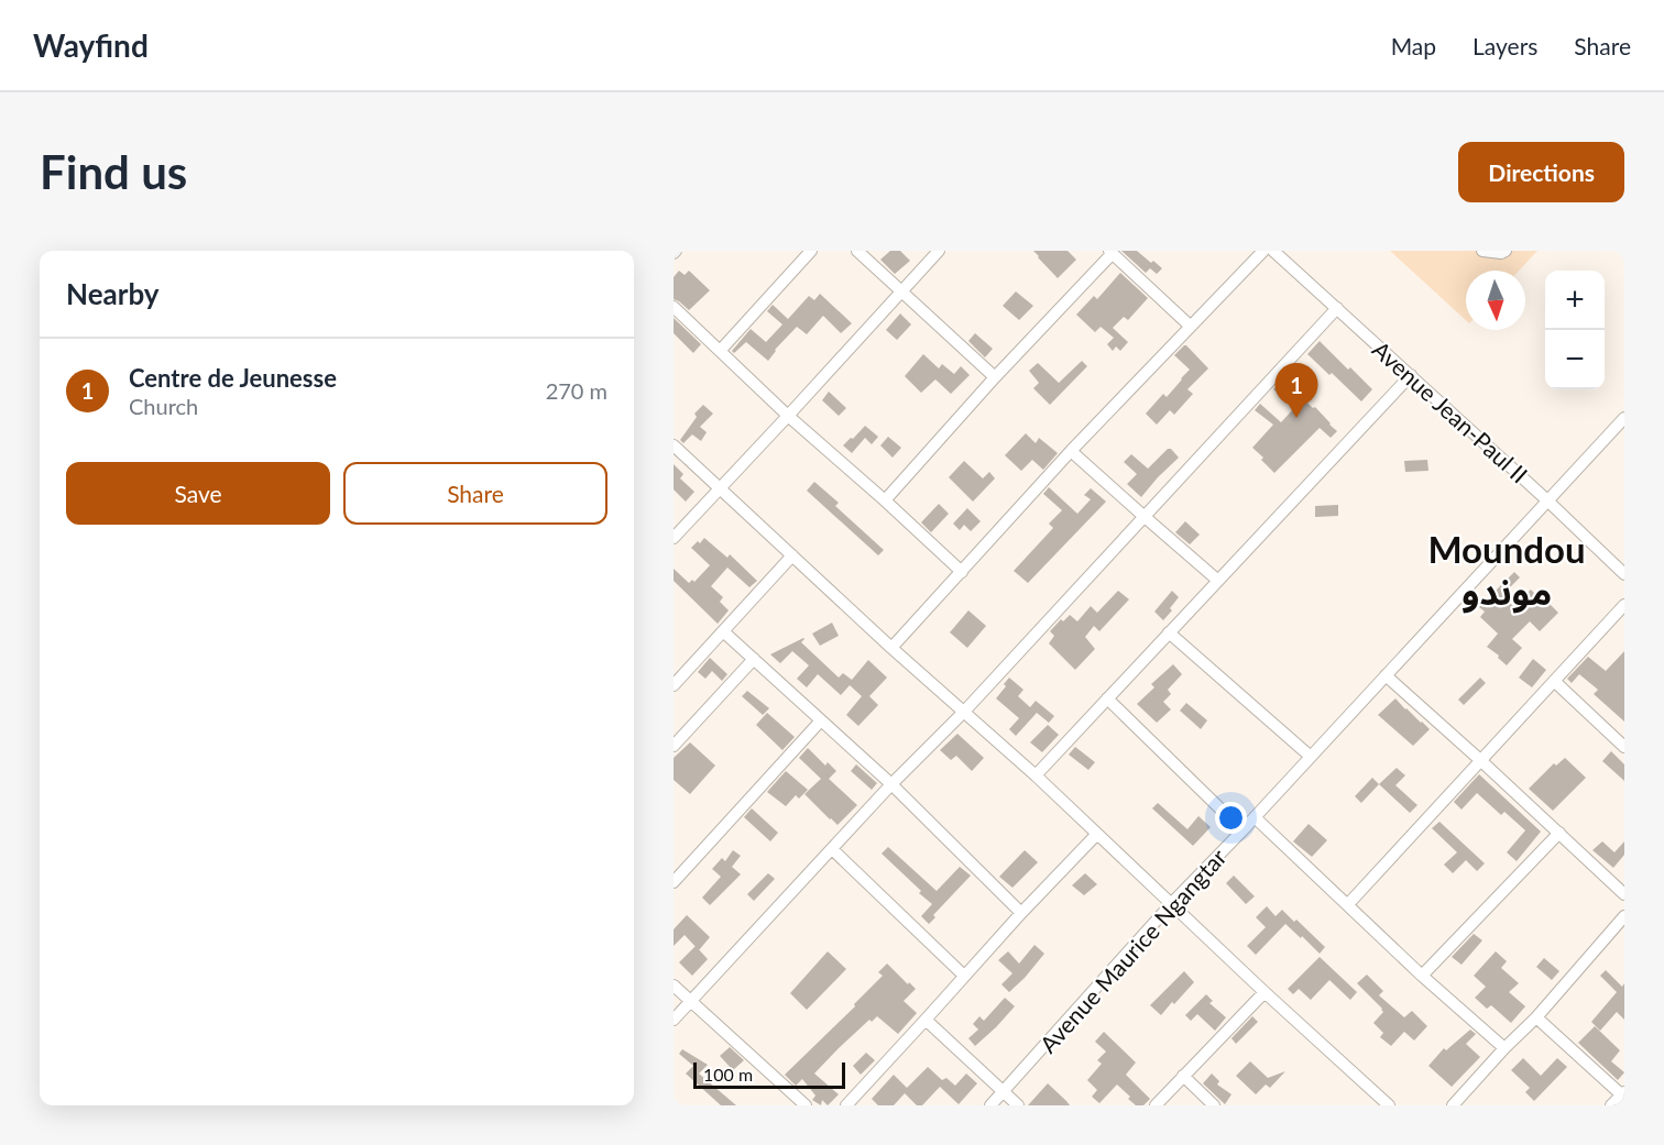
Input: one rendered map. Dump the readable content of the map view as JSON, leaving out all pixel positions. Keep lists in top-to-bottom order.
{
  "streets": {
    "street": ["Avenue Jean-Paul II", "Avenue Maurice Ngangtar"]
  },
  "crossings": [
    ["Avenue Jean-Paul II", "Avenue Maurice Ngangtar"]
  ],
  "districts": ["Moundou موندو"],
  "scale_bar": "100 m",
  "north": "bottom",
  "page": {
    "header": "Wayfind",
    "nav": ["Map", "Layers", "Share"],
    "buttons": [
      "Directions",
      ["Save", "Share"]
    ],
    "title": "Find us",
    "heading": "Nearby",
    "map_buttons": ["+", "−"],
    "list": [
      {
        "mark": "1",
        "name": "Centre de Jeunesse",
        "note": "Church",
        "value": "270 m"
      }
    ],
    "pins": "1",
    "scale": "100 m"
  }
}
